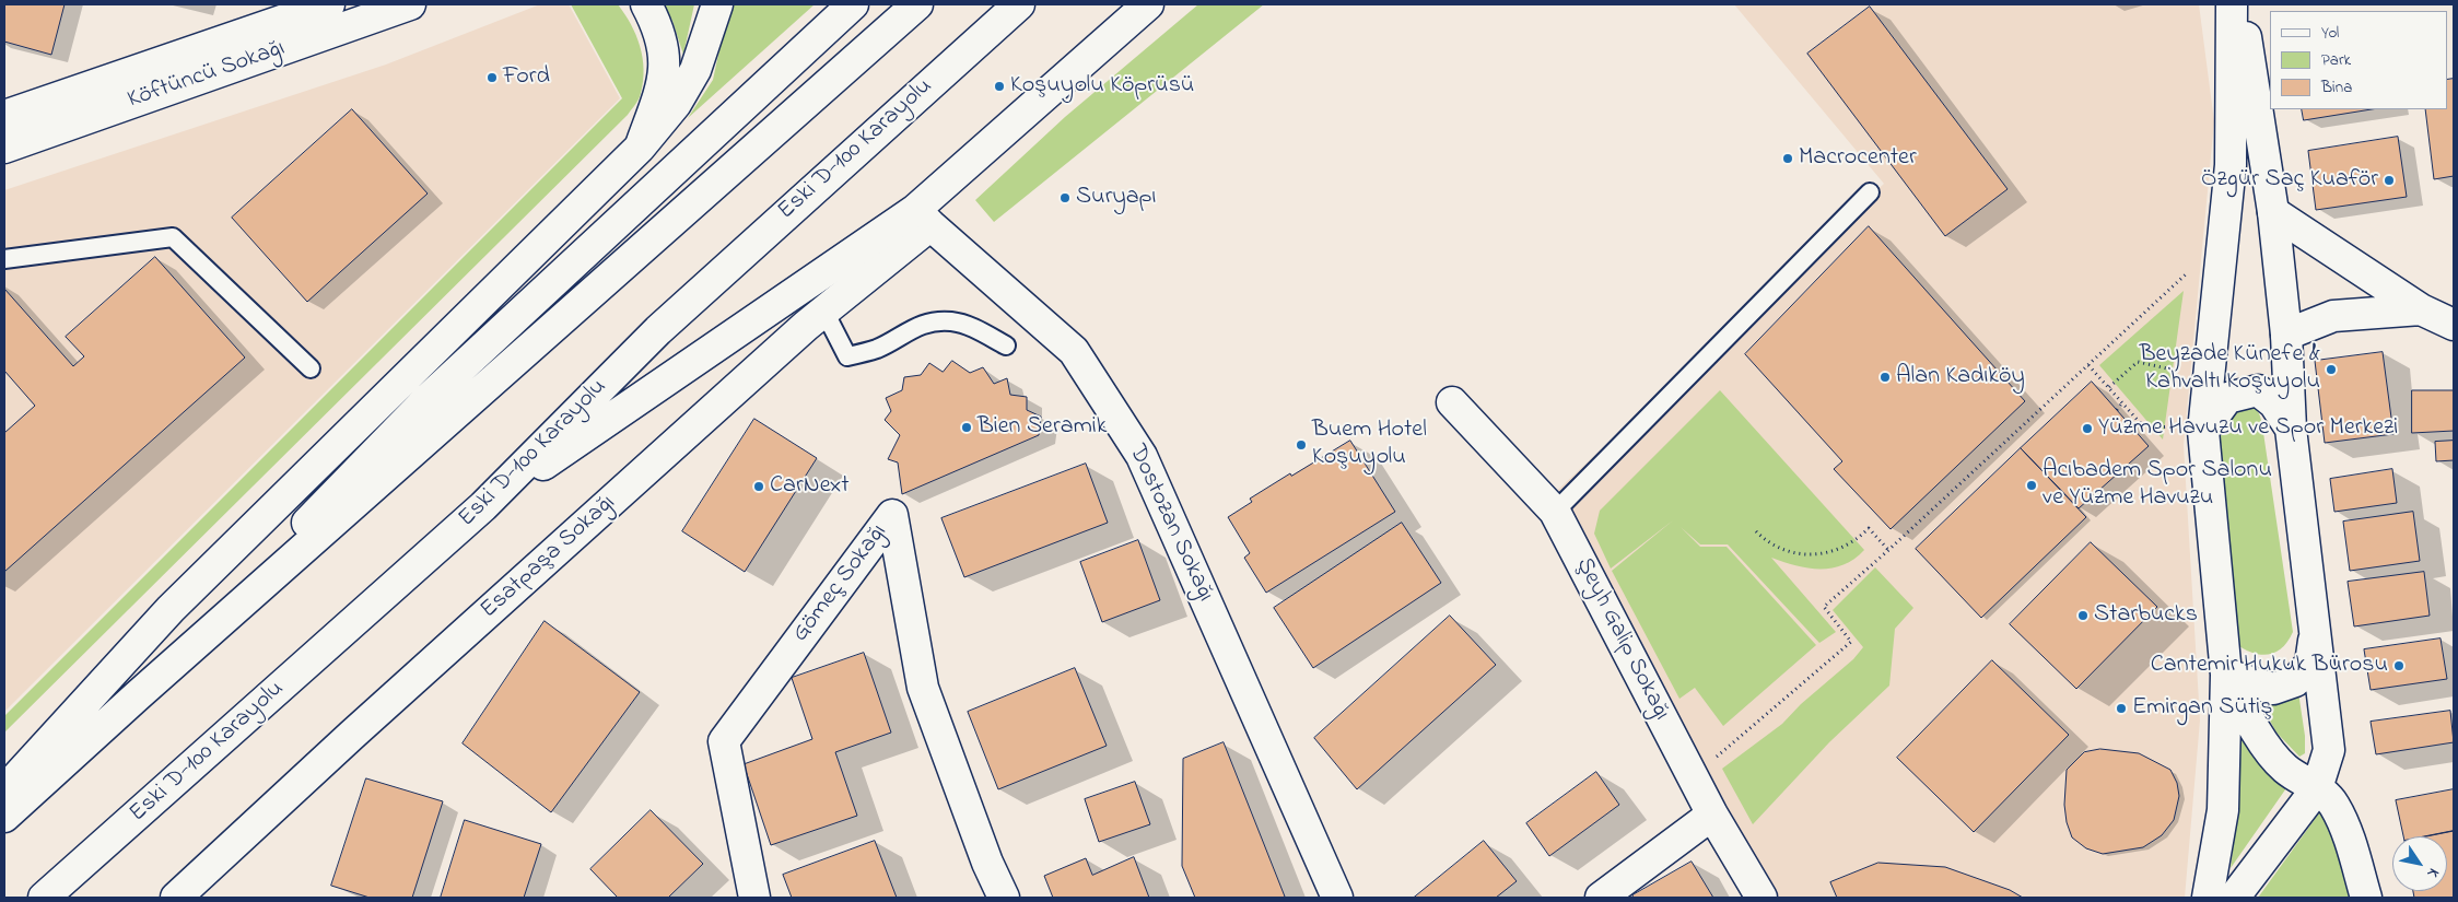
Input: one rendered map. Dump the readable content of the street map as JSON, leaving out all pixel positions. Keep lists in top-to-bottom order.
{
  "streets": {
    "main road": [
      "Köftüncü Sokağı",
      "Eski D-100 Karayolu",
      "Dostozan Sokağı",
      "Esatpaşa Sokağı",
      "Gömeç Sokağı",
      "Şeyh Galip Sokağı"
    ]
  },
  "crossings": [
    ["Dostozan Sokağı", "Esatpaşa Sokağı"]
  ],
  "places": [
    "Ford",
    "Koşuyolu Köprüsü",
    "Macrocenter",
    "Özgür Saç Kuaför",
    "Suryapı",
    "Beyzade Künefe & Kahvaltı Koşuyolu",
    "Alan Kadıköy",
    "Bien Seramik",
    "Yüzme Havuzu ve Spor Merkezi",
    "Buem Hotel Koşuyolu",
    "Acıbadem Spor Salonu ve Yüzme Havuzu",
    "CarNext",
    "Starbucks",
    "Cantemir Hukuk Bürosu",
    "Emirgan Sütiş"
  ],
  "legend": ["Yol", "Park", "Bina"],
  "north": "bottom right"
}
